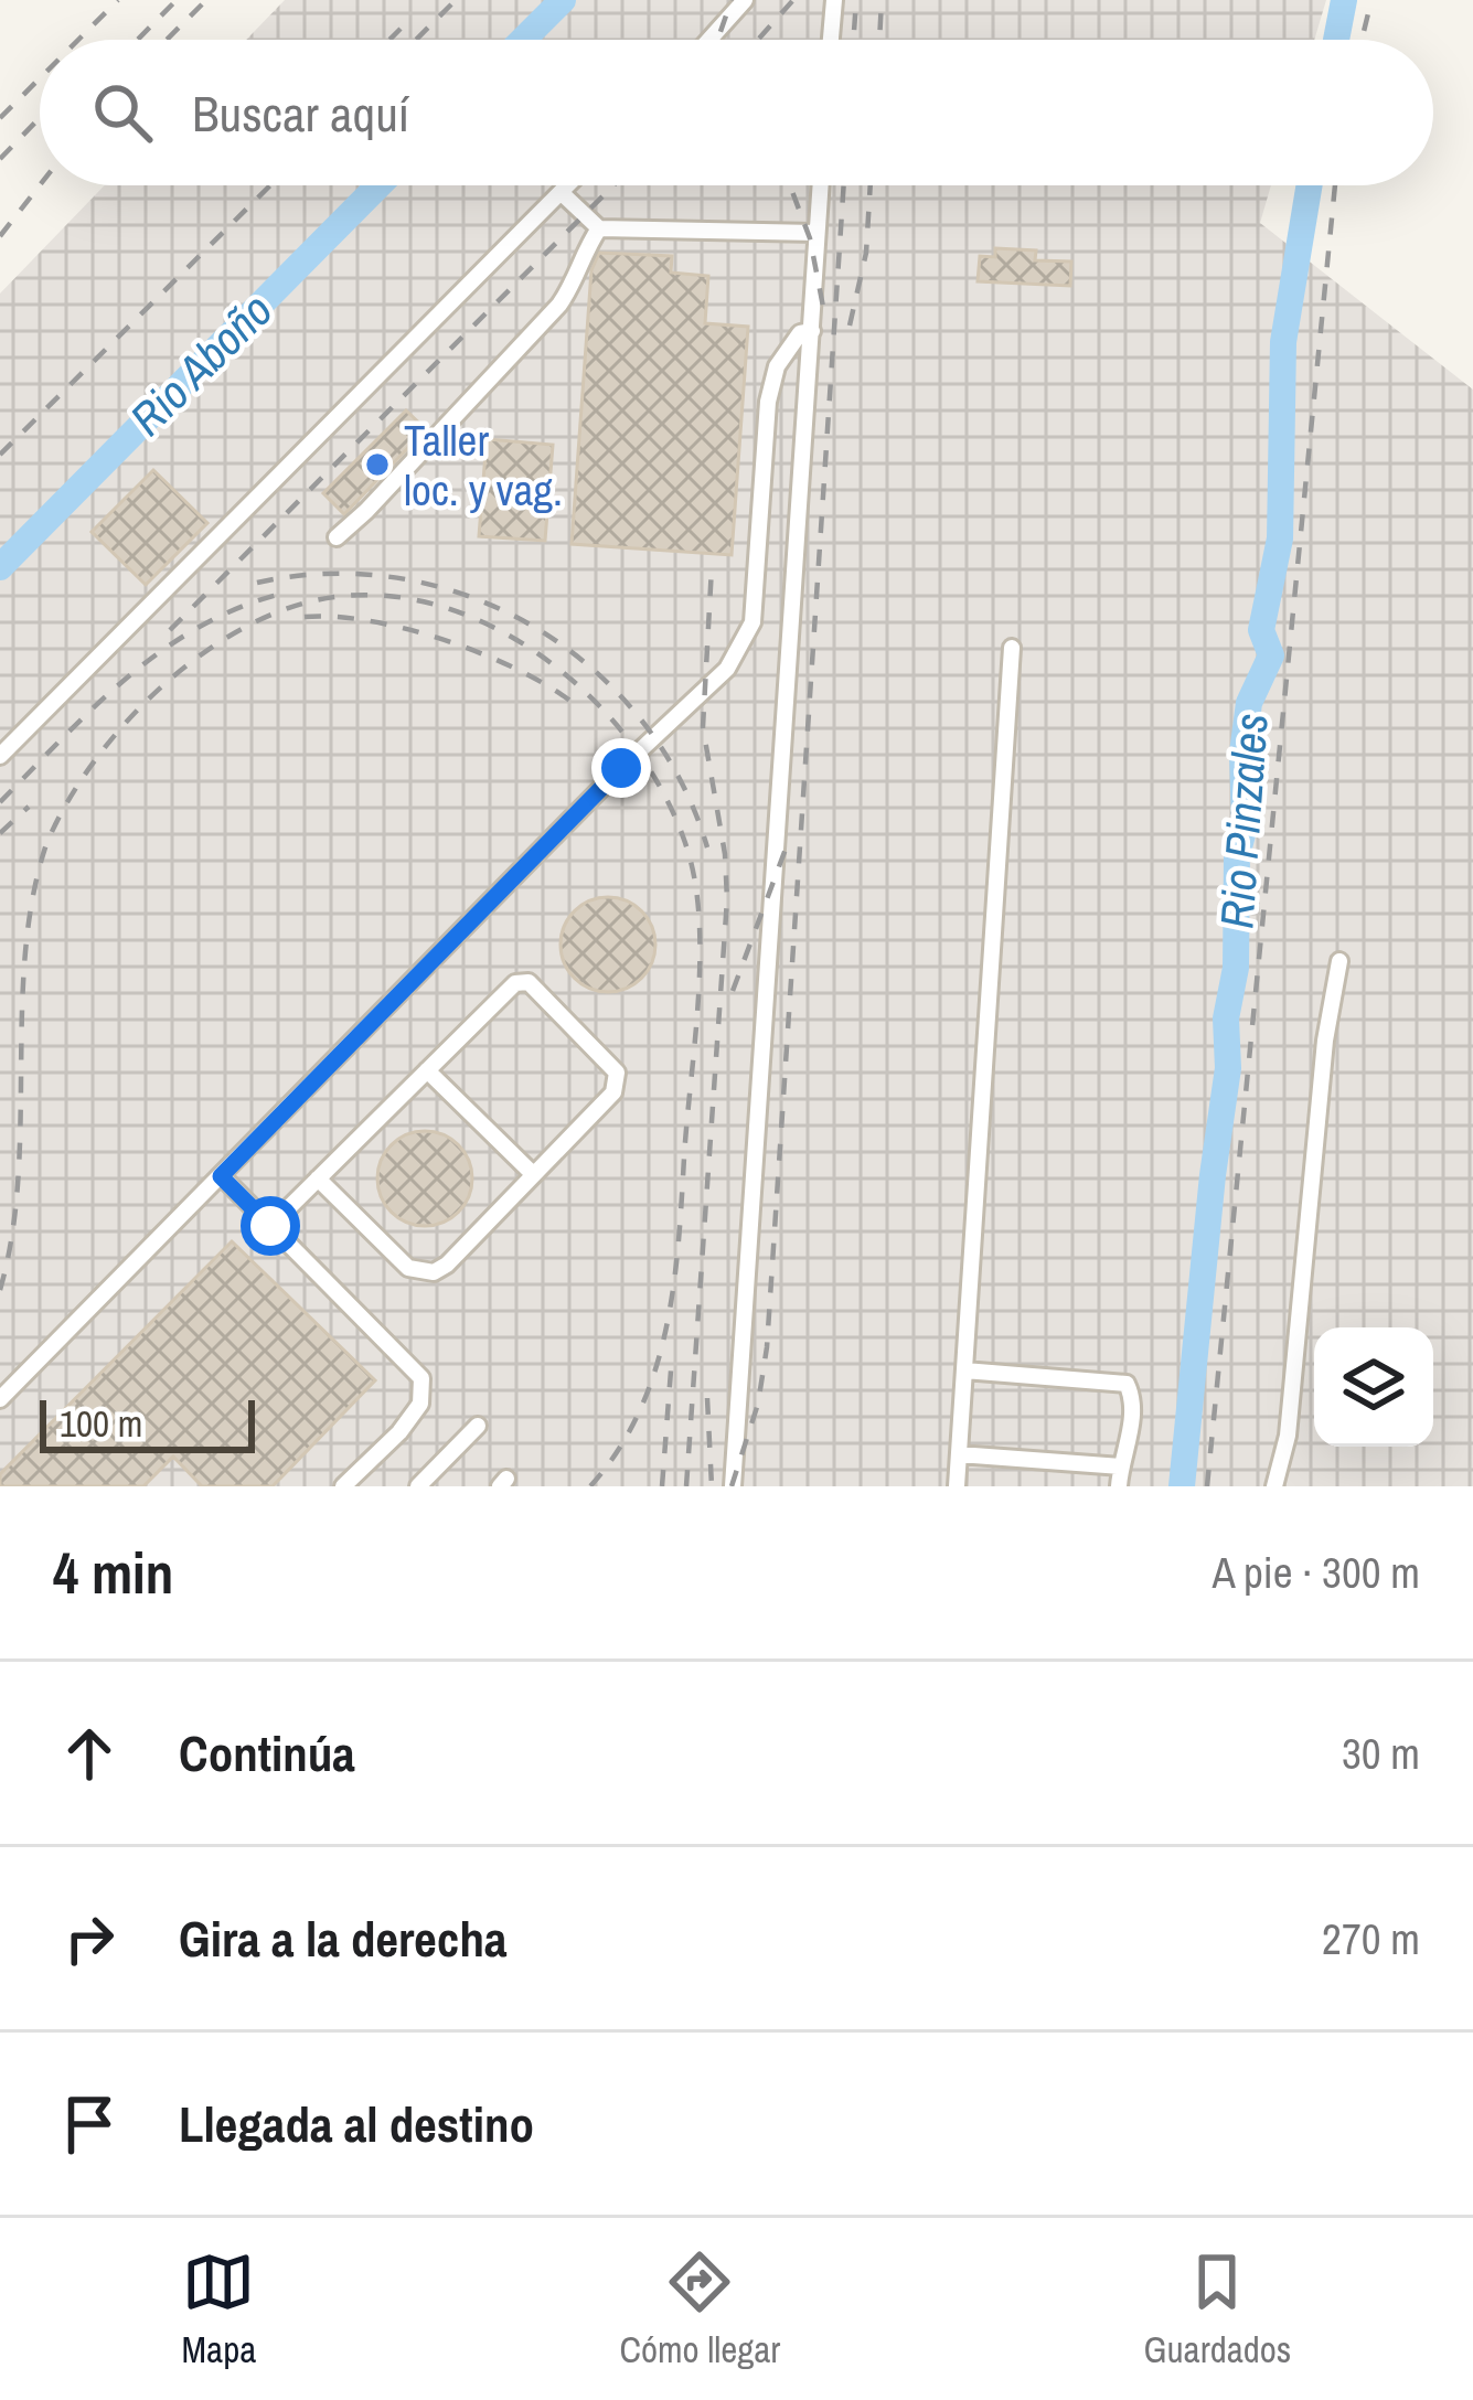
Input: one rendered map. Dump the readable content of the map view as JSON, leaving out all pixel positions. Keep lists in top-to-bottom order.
{
  "water": ["Rio Aboño", "Rio Pinzales"],
  "places": ["Taller loc. y vag."],
  "scale_bar": "100 m",
  "page": {
    "search": "Buscar aquí",
    "scale": "100 m",
    "heading": ["4 min", "A pie · 300 m"],
    "list": [
      ["Continúa", "30 m"],
      ["Gira a la derecha", "270 m"],
      "Llegada al destino"
    ],
    "nav": ["Mapa", "Cómo llegar", "Guardados"]
  }
}
